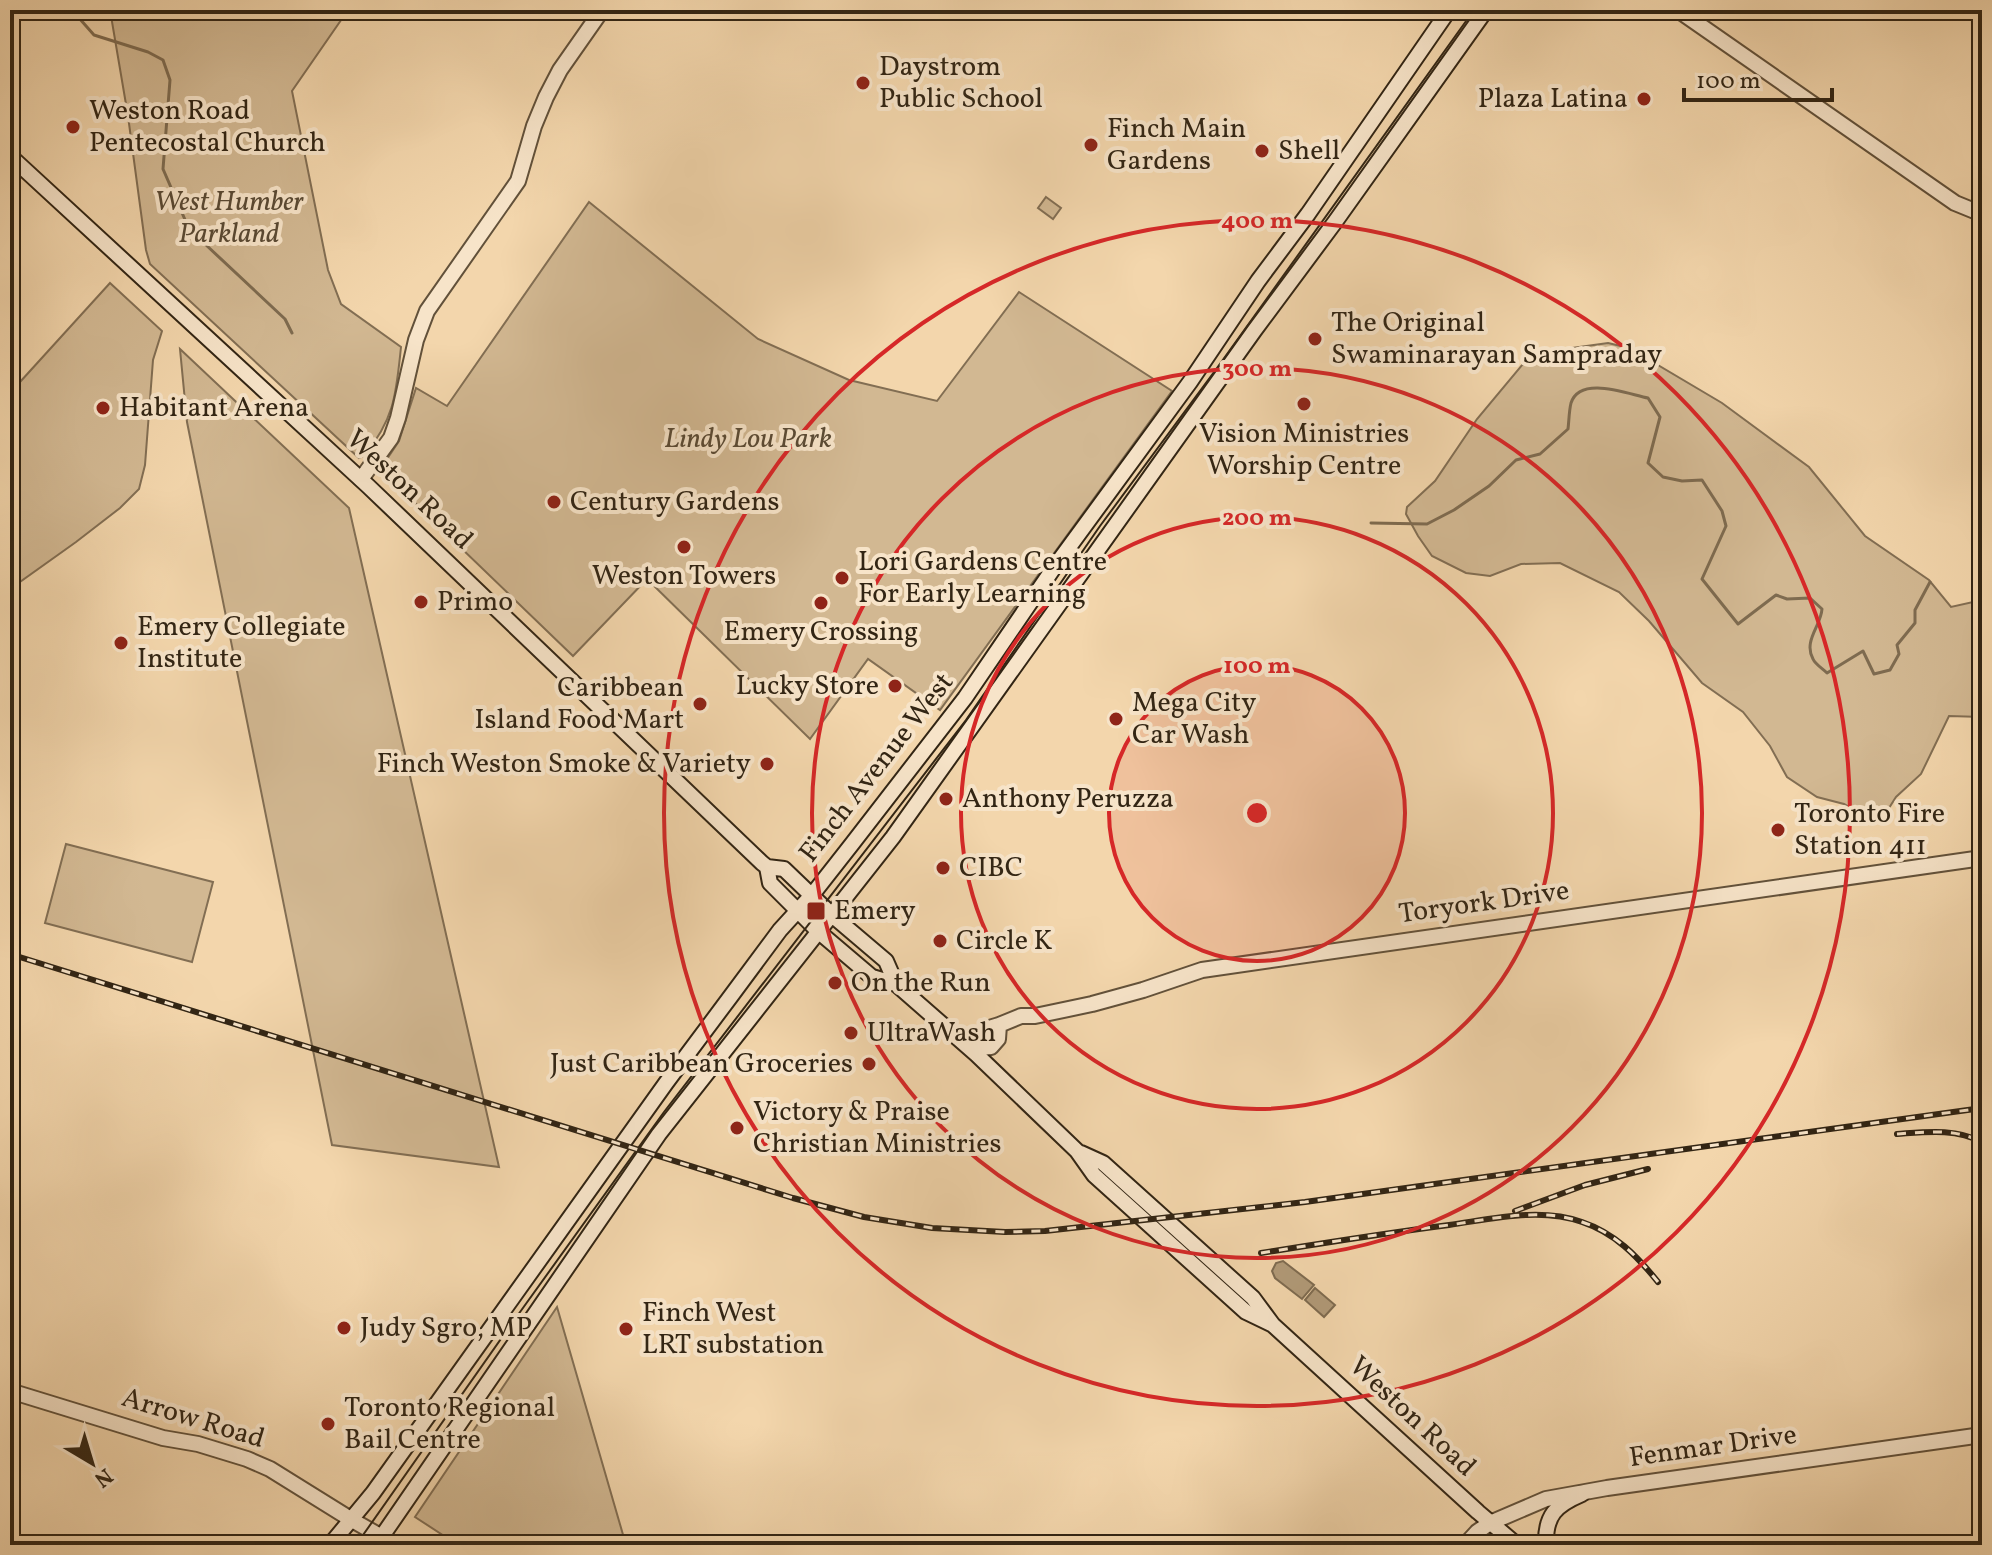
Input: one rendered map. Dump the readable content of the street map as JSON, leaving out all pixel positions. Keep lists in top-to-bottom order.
{
  "streets": {
    "main road": [
      "Weston Road",
      "Finch Avenue West",
      "Toryork Drive",
      "Arrow Road",
      "Fenmar Drive"
    ]
  },
  "crossings": [
    ["Weston Road", "Finch Avenue West"],
    ["Weston Road", "Toryork Drive"],
    ["Weston Road", "Fenmar Drive"],
    ["Finch Avenue West", "Arrow Road"]
  ],
  "parks": ["West Humber Parkland", "Lindy Lou Park"],
  "places": {
    "other": [
      "Daystrom Public School",
      "Plaza Latina",
      "Weston Road Pentecostal Church",
      "Finch Main Gardens",
      "Shell",
      "The Original Swaminarayan Sampraday",
      "Vision Ministries Worship Centre",
      "Habitant Arena",
      "Century Gardens",
      "Weston Towers",
      "Lori Gardens Centre For Early Learning",
      "Primo",
      "Emery Crossing",
      "Emery Collegiate Institute",
      "Lucky Store",
      "Caribbean Island Food Mart",
      "Mega City Car Wash",
      "Finch Weston Smoke & Variety",
      "Anthony Peruzza",
      "Toronto Fire Station 411",
      "CIBC",
      "Circle K",
      "On the Run",
      "UltraWash",
      "Just Caribbean Groceries",
      "Victory & Praise Christian Ministries",
      "Judy Sgro, MP",
      "Finch West LRT substation",
      "Toronto Regional Bail Centre"
    ],
    "transit": ["Emery"]
  },
  "scale_bar": "100 m",
  "north": "bottom right",
  "rings": [
    "400 m",
    "300 m",
    "200 m",
    "100 m"
  ]
}
